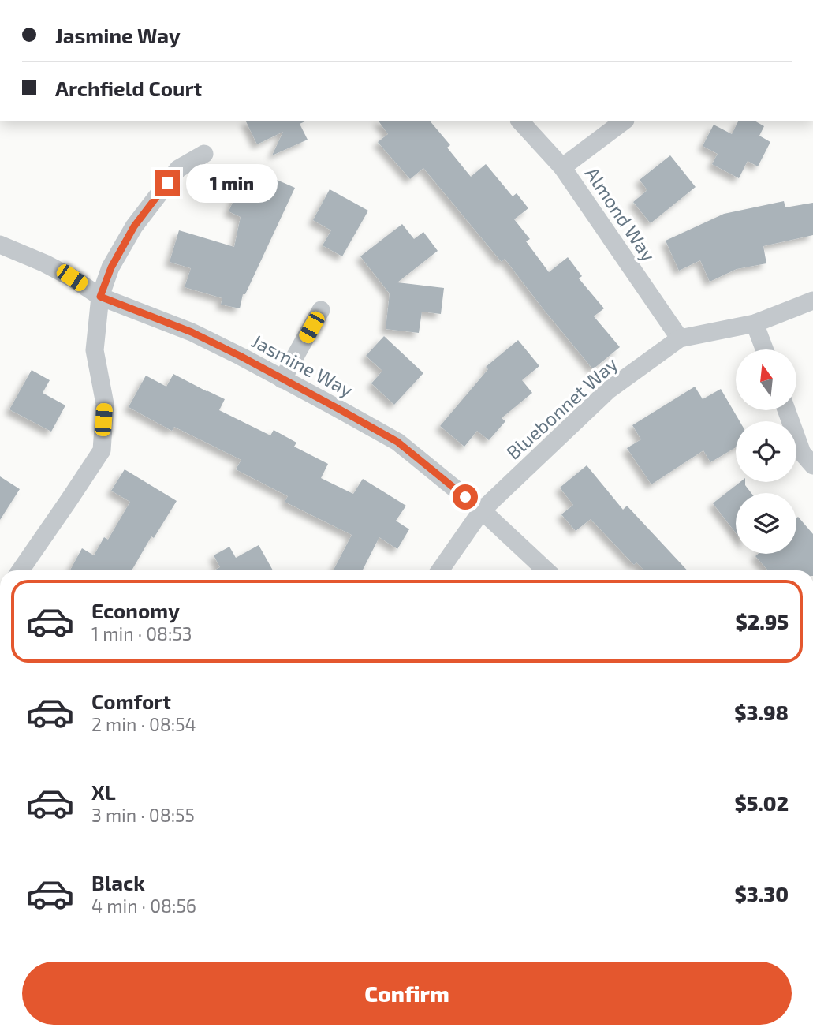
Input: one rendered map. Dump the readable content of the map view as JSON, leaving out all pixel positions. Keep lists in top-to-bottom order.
{
  "streets": {
    "street": ["Almond Way", "Jasmine Way", "Bluebonnet Way"]
  },
  "crossings": [
    ["Almond Way", "Bluebonnet Way"],
    ["Jasmine Way", "Bluebonnet Way"]
  ],
  "north": "top",
  "page": {
    "banner": ["Jasmine Way", "Archfield Court"],
    "bubble": "1 min",
    "list": [
      {
        "name": "Economy",
        "note": "1 min · 08:53",
        "value": "$2.95"
      },
      {
        "name": "Comfort",
        "note": "2 min · 08:54",
        "value": "$3.98"
      },
      {
        "name": "XL",
        "note": "3 min · 08:55",
        "value": "$5.02"
      },
      {
        "name": "Black",
        "note": "4 min · 08:56",
        "value": "$3.30"
      }
    ],
    "buttons": "Confirm"
  }
}
